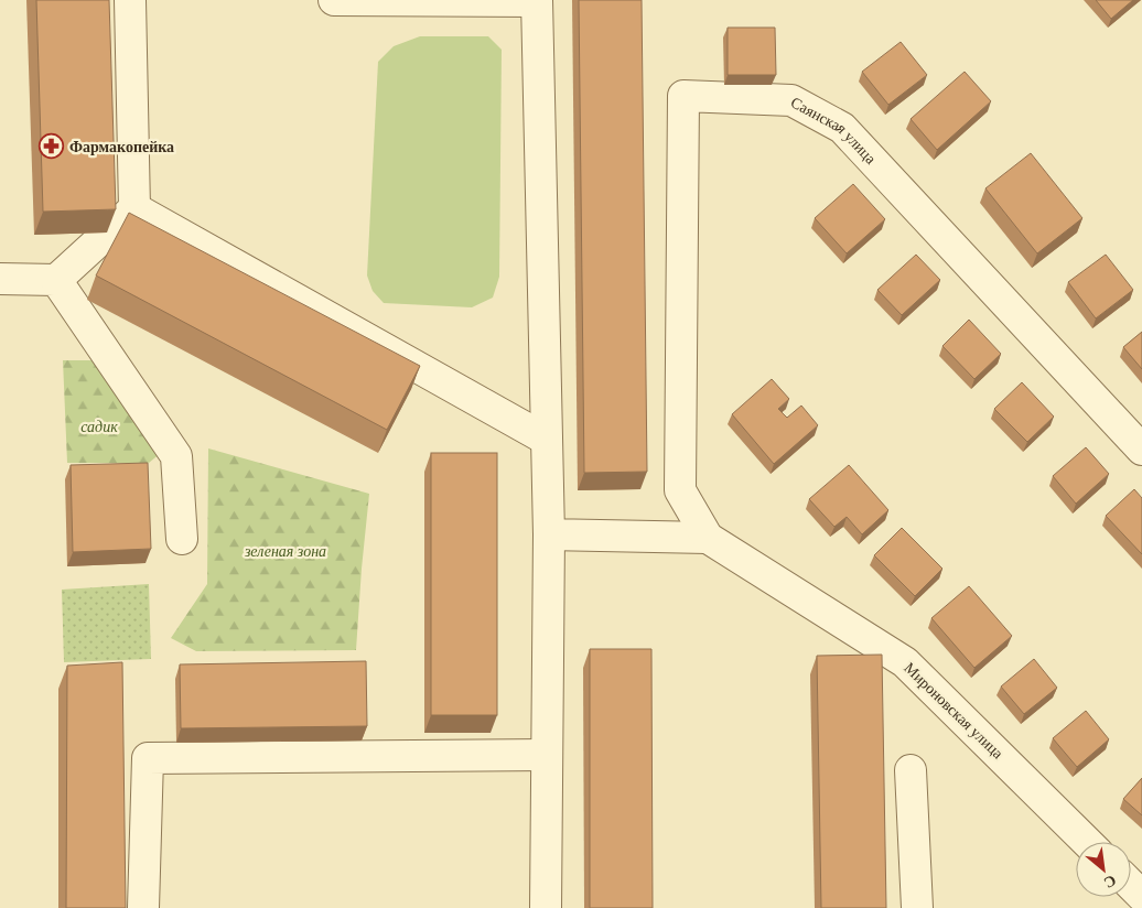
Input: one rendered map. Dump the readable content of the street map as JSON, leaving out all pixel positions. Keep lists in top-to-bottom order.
{
  "streets": {
    "lane": ["Саянская улица", "Мироновская улица"]
  },
  "crossings": [
    ["Саянская улица", "Мироновская улица"]
  ],
  "parks": ["садик", "зеленая зона"],
  "places": {
    "pharmacy": ["Фармакопейка"]
  },
  "north": "bottom right"
}
